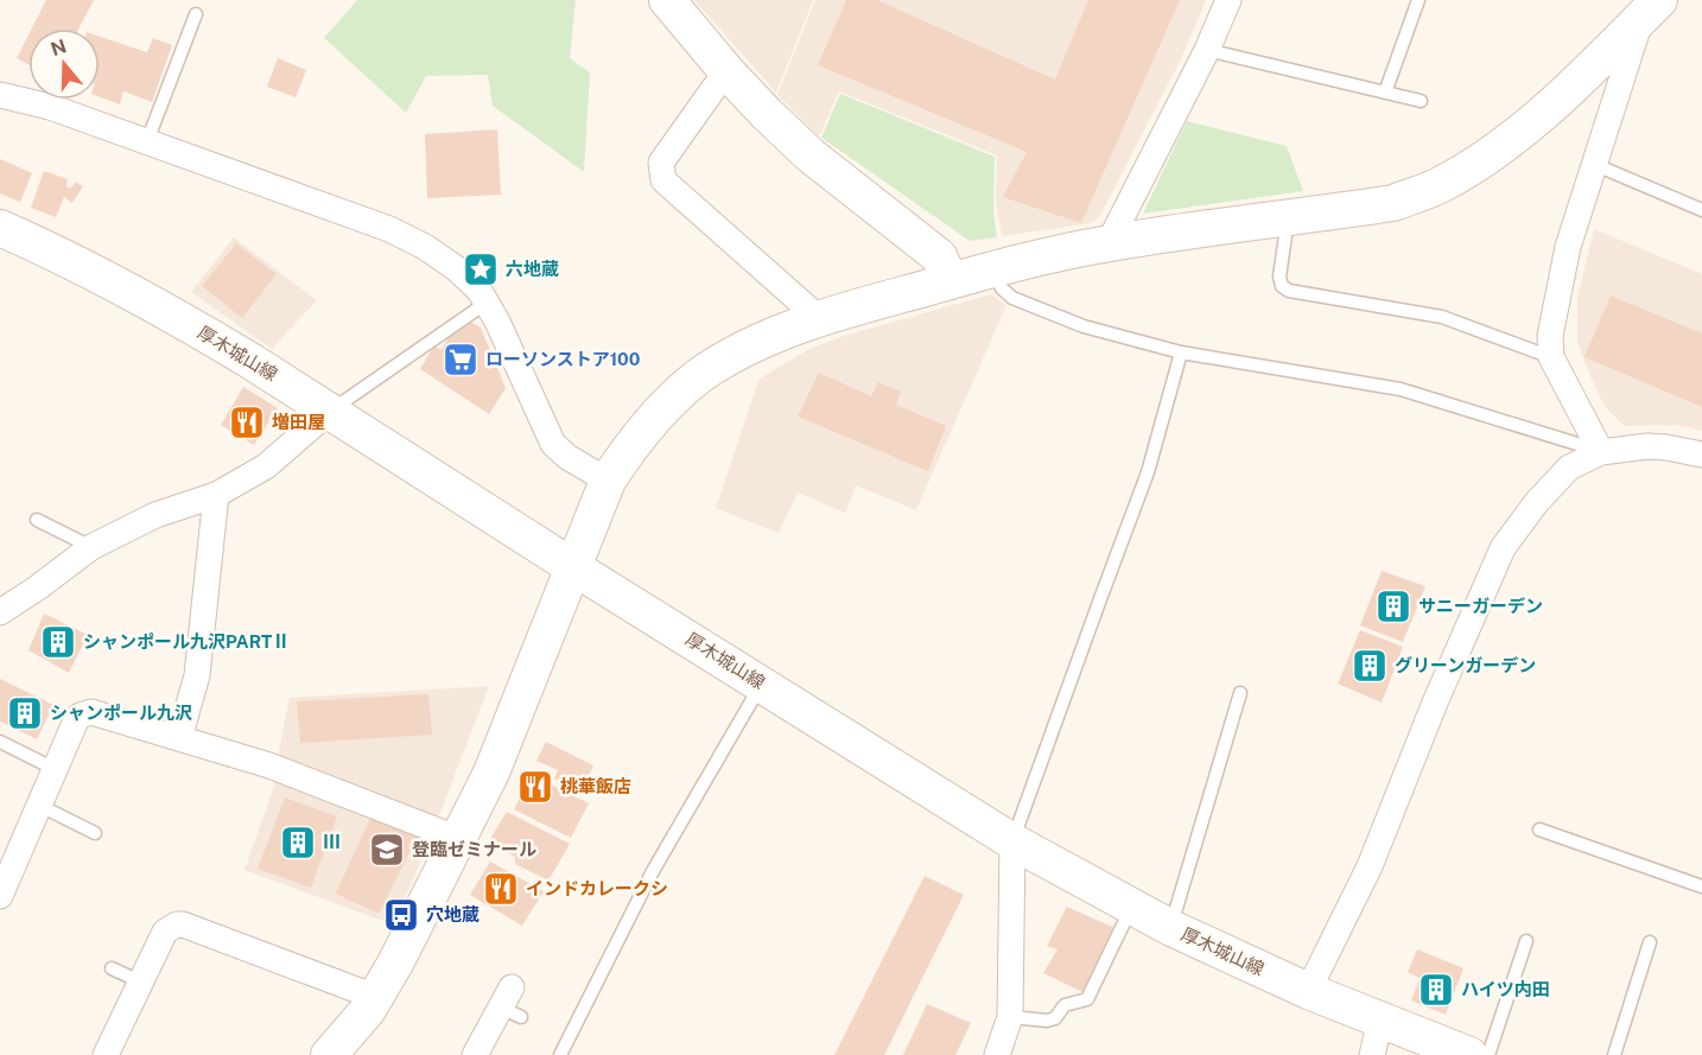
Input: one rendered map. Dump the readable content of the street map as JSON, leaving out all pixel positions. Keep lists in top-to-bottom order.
{
  "streets": {
    "street": ["厚木城山線"]
  },
  "places": {
    "place": ["六地蔵"],
    "supermarket": ["ローソンストア100"],
    "restaurant": ["増田屋", "桃華飯店", "インドカレークシ"],
    "building": [
      "サニーガーデン",
      "シャンポール九沢PARTⅡ",
      "グリーンガーデン",
      "シャンポール九沢",
      "Ⅲ",
      "ハイツ内田"
    ],
    "school or university": ["登臨ゼミナール"],
    "bus stop": ["穴地蔵"]
  },
  "north": "top"
}
